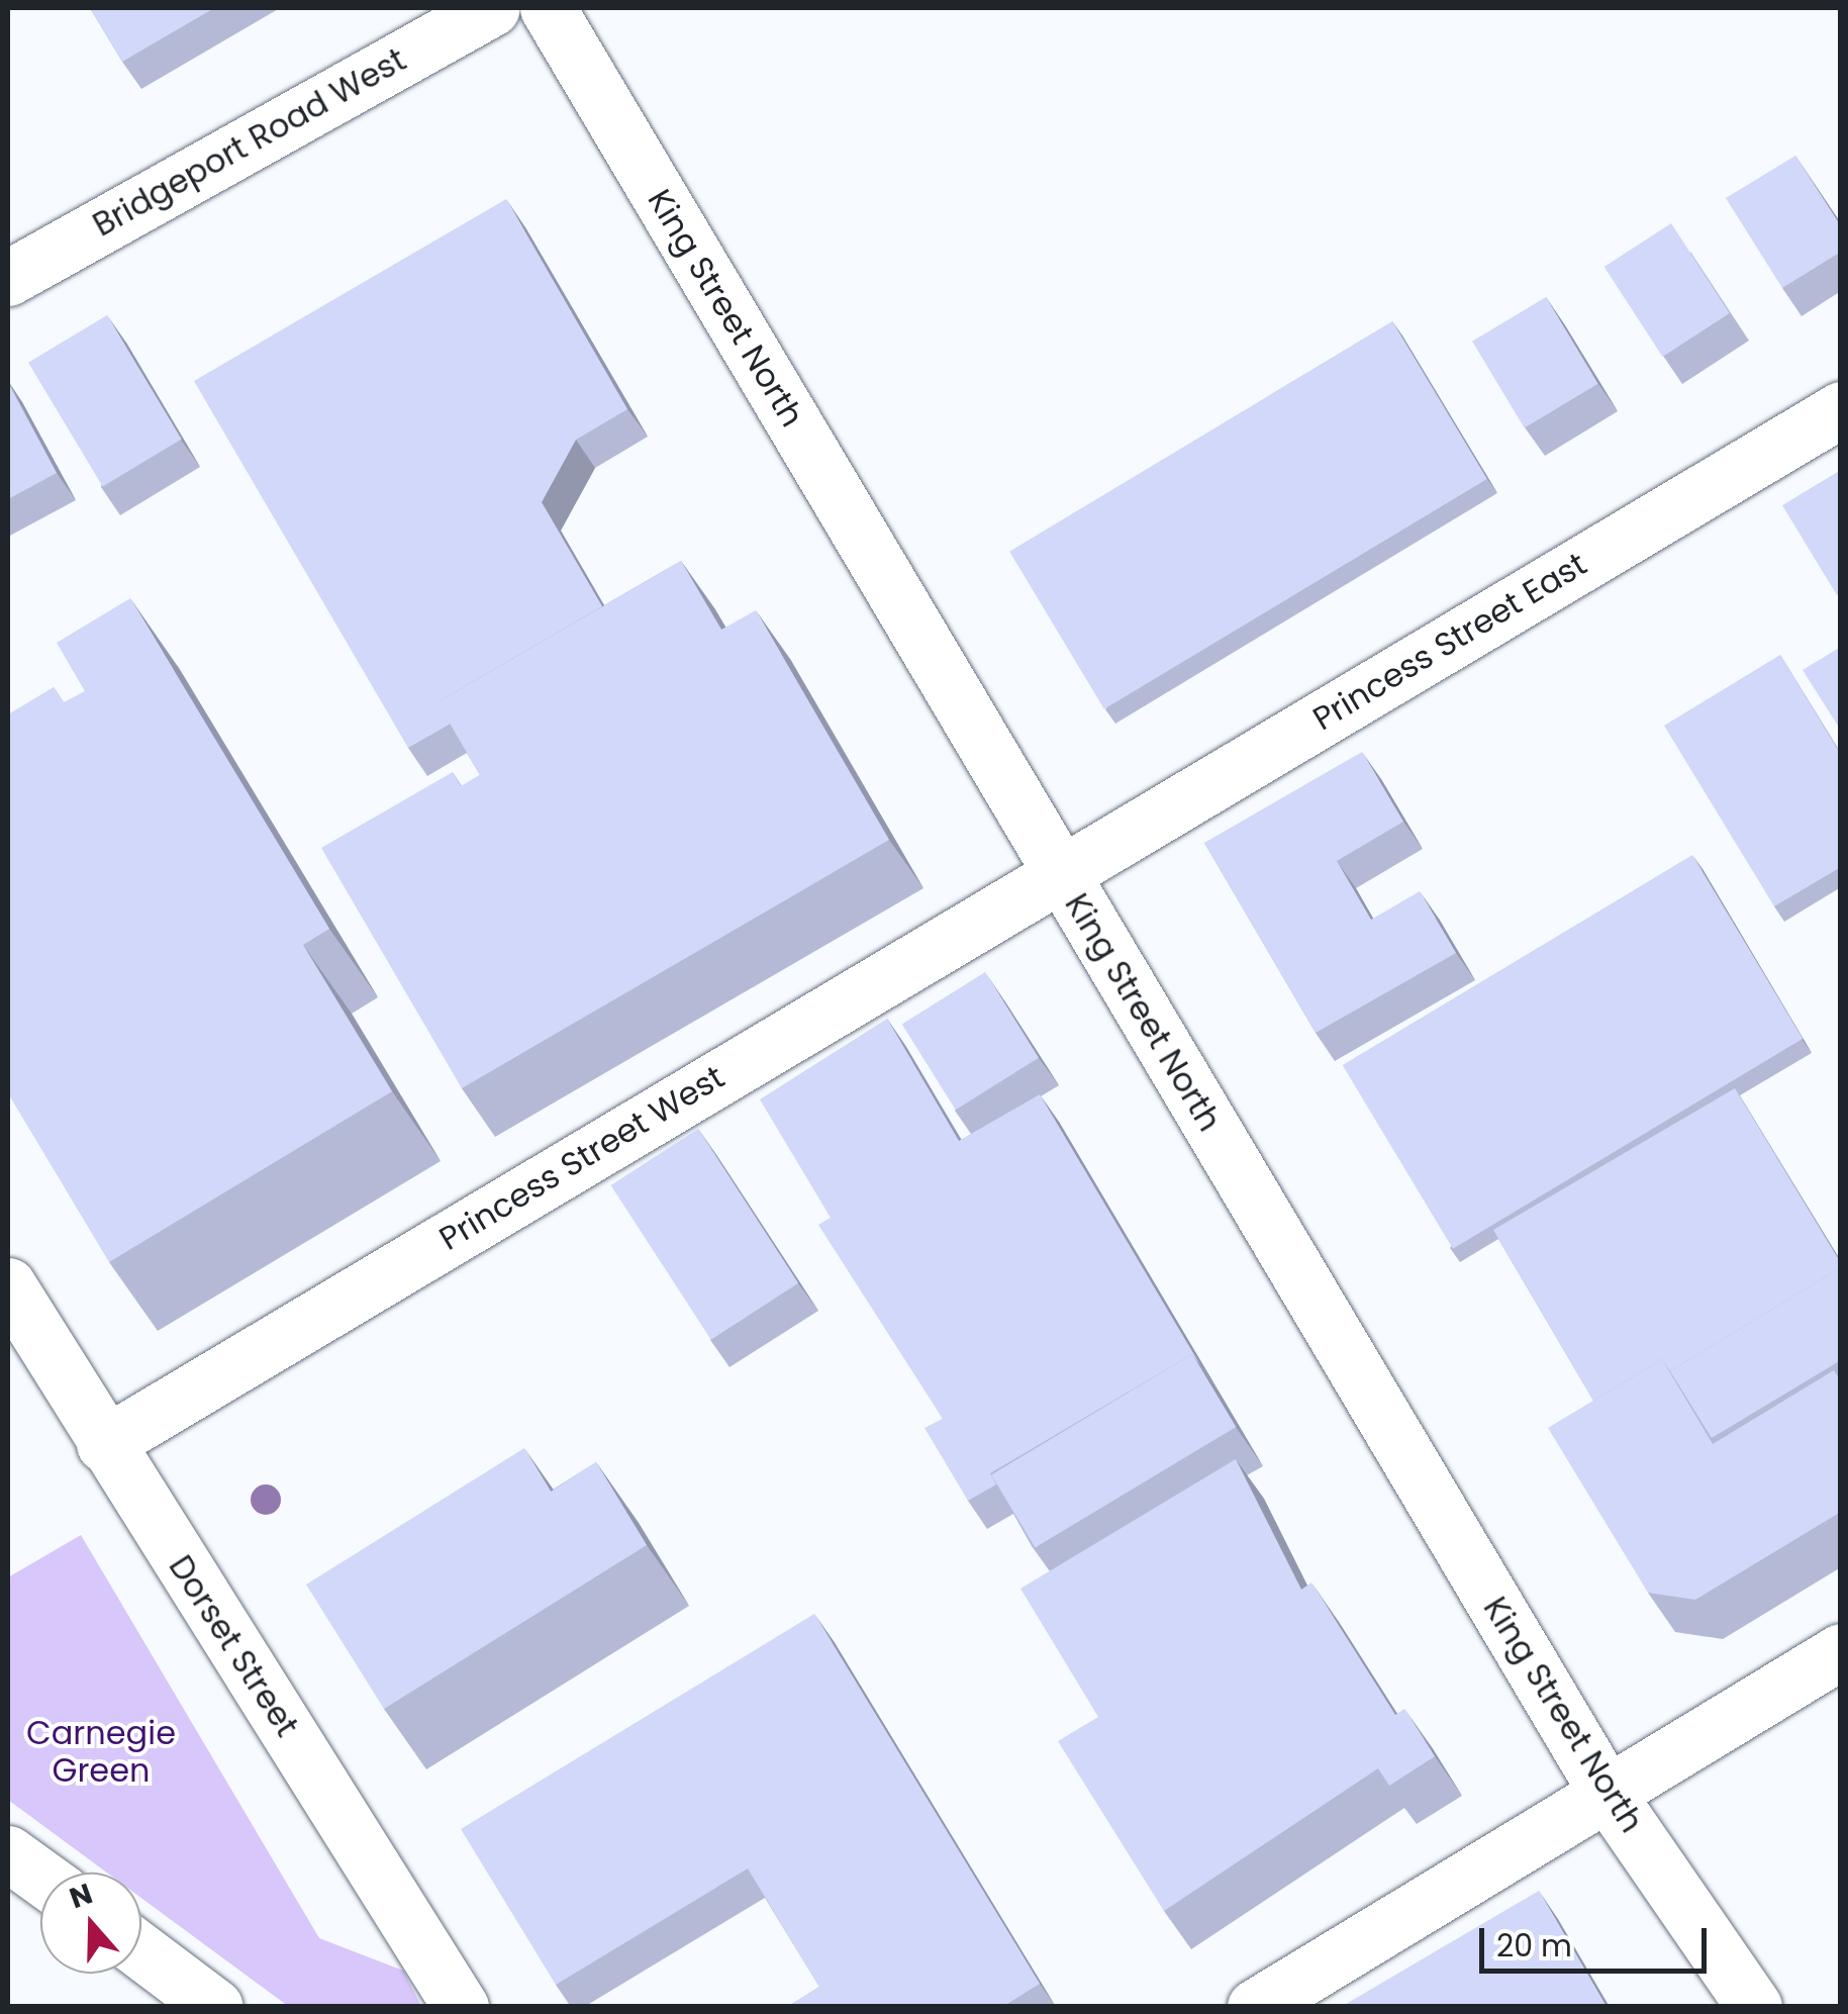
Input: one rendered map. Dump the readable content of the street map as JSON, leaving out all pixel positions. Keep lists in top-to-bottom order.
{
  "streets": {
    "street": [
      "Bridgeport Road West",
      "King Street North",
      "Princess Street East",
      "Princess Street West",
      "Dorset Street"
    ]
  },
  "crossings": [
    ["King Street North", "Princess Street East"],
    ["King Street North", "Princess Street West"],
    ["Princess Street East", "Princess Street West"],
    ["Princess Street West", "Dorset Street"]
  ],
  "parks": ["Carnegie Green"],
  "scale_bar": "20 m",
  "north": "top"
}
